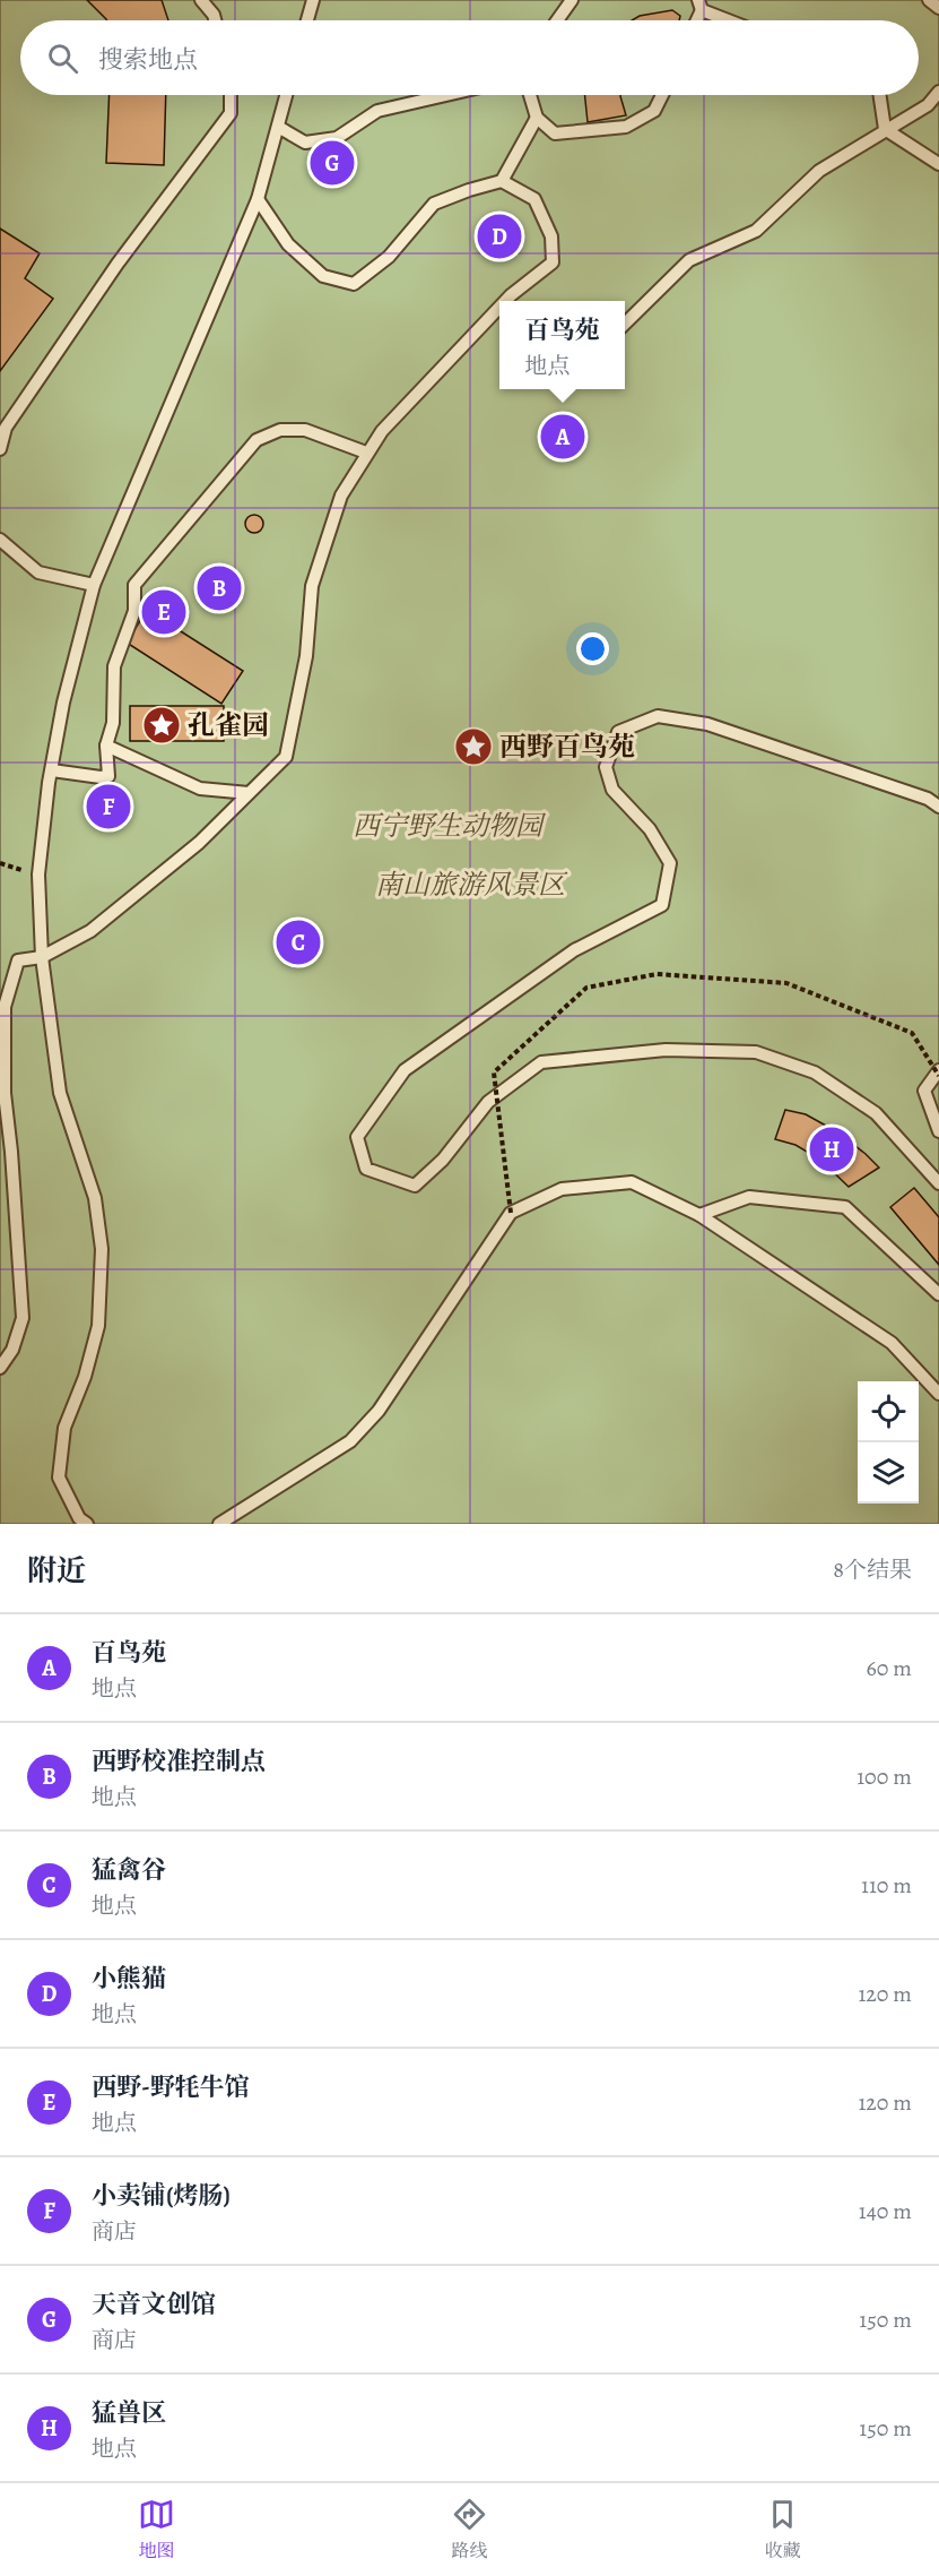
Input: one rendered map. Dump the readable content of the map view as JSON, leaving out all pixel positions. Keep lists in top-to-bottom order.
{
  "parks": ["西宁野生动物园", "南山旅游风景区"],
  "places": {
    "place": ["孔雀园", "西野百鸟苑"]
  },
  "page": {
    "search": "搜索地点",
    "pins": [
      "G",
      "D",
      "A",
      "B",
      "E",
      "F",
      "C",
      "H"
    ],
    "popup": ["百鸟苑", "地点"],
    "heading": ["附近", "8个结果"],
    "list": [
      {
        "mark": "A",
        "name": "百鸟苑",
        "note": "地点",
        "value": "60 m"
      },
      {
        "mark": "B",
        "name": "西野校准控制点",
        "note": "地点",
        "value": "100 m"
      },
      {
        "mark": "C",
        "name": "猛禽谷",
        "note": "地点",
        "value": "110 m"
      },
      {
        "mark": "D",
        "name": "小熊猫",
        "note": "地点",
        "value": "120 m"
      },
      {
        "mark": "E",
        "name": "西野-野牦牛馆",
        "note": "地点",
        "value": "120 m"
      },
      {
        "mark": "F",
        "name": "小卖铺(烤肠)",
        "note": "商店",
        "value": "140 m"
      },
      {
        "mark": "G",
        "name": "天音文创馆",
        "note": "商店",
        "value": "150 m"
      },
      {
        "mark": "H",
        "name": "猛兽区",
        "note": "地点",
        "value": "150 m"
      }
    ],
    "nav": ["地图", "路线", "收藏"]
  }
}
